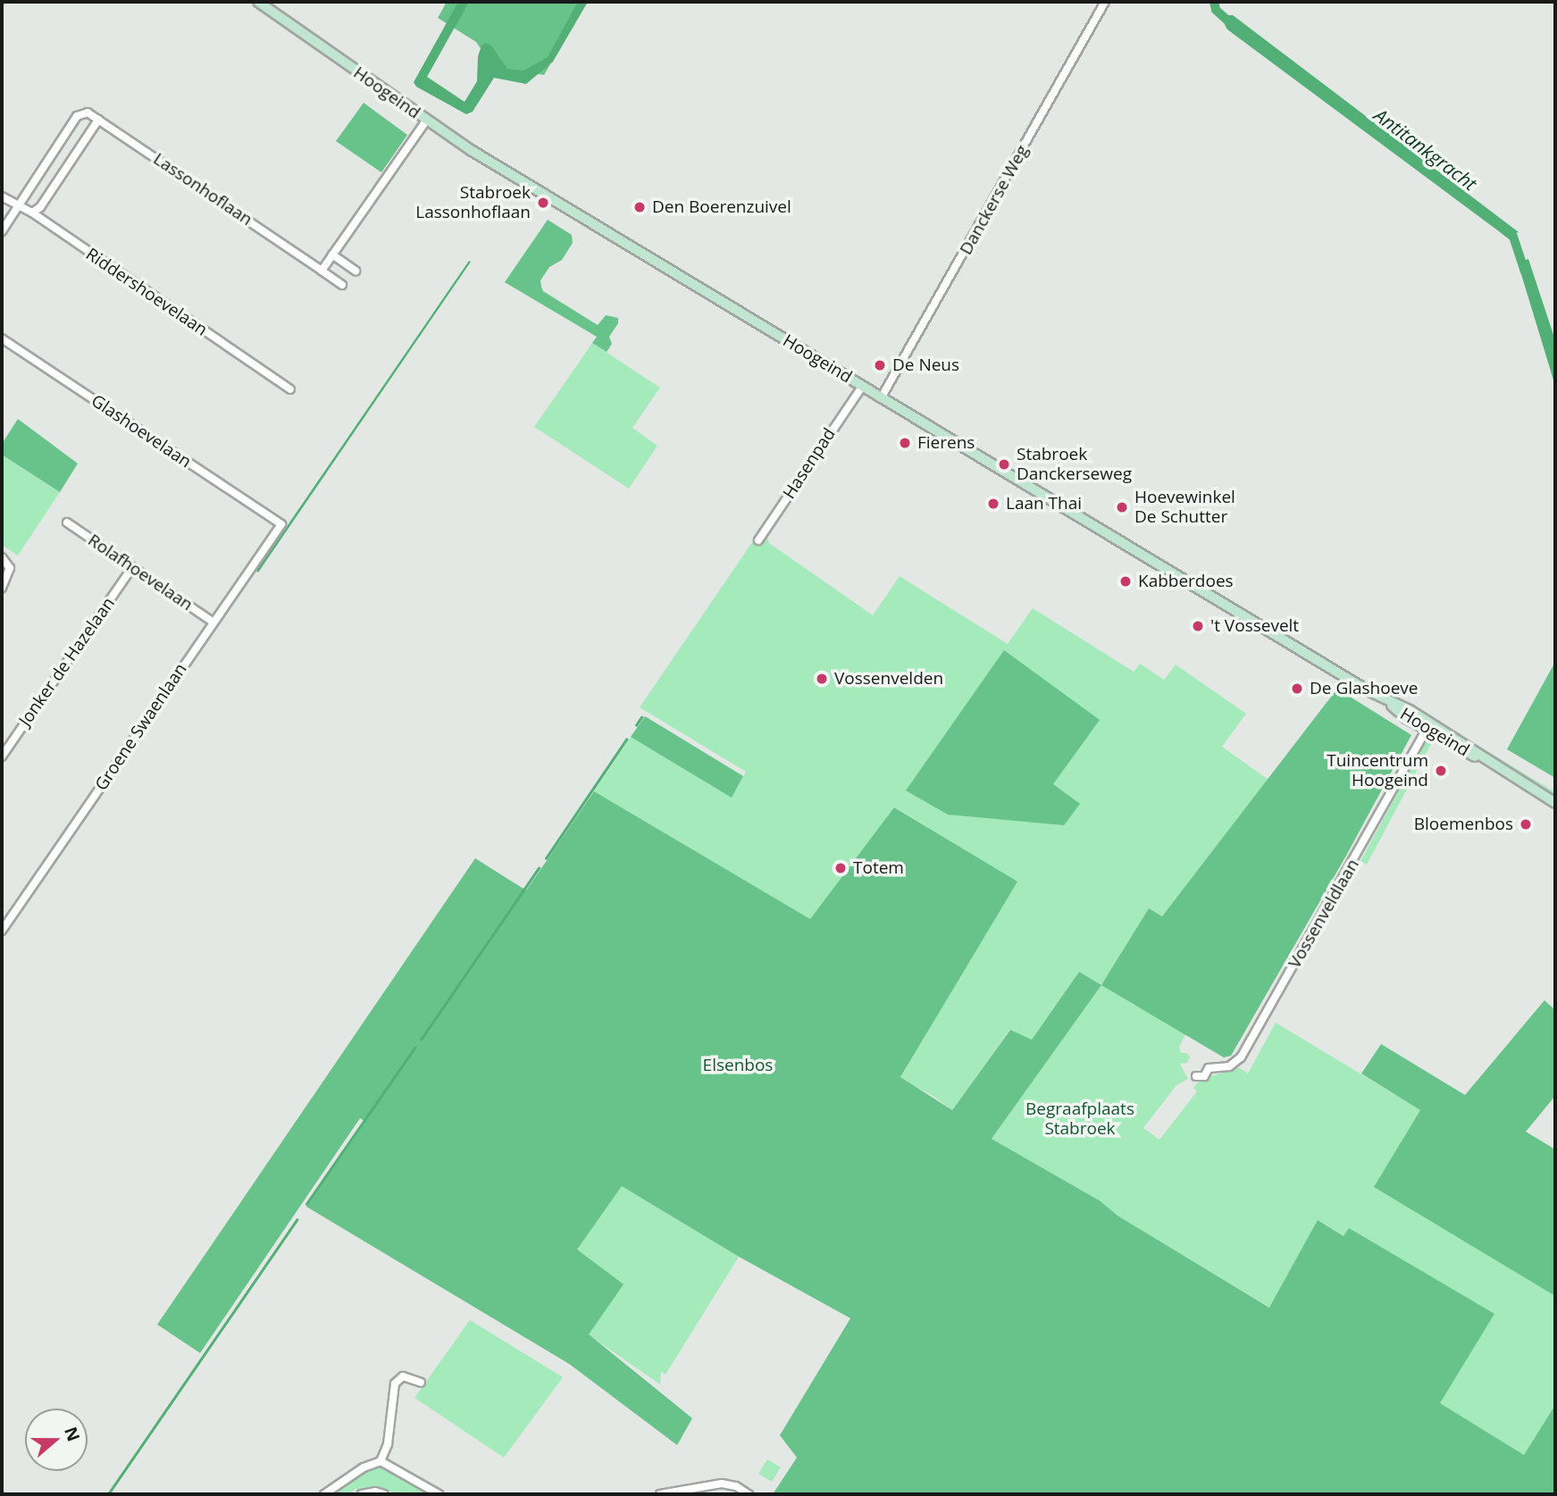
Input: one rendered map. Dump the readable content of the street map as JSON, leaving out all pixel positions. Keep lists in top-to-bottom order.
{
  "streets": {
    "main road": ["Hoogeind"],
    "street": [
      "Lassonhoflaan",
      "Danckerse Weg",
      "Riddershoevelaan",
      "Glashoevelaan",
      "Hasenpad",
      "Rolafhoevelaan",
      "Jonker de Hazelaan",
      "Groene Swaenlaan",
      "Vossenveldlaan"
    ]
  },
  "crossings": [
    ["Hoogeind", "Danckerse Weg"],
    ["Hoogeind", "Hasenpad"],
    ["Hoogeind", "Vossenveldlaan"],
    ["Lassonhoflaan", "Riddershoevelaan"],
    ["Glashoevelaan", "Groene Swaenlaan"],
    ["Rolafhoevelaan", "Jonker de Hazelaan"],
    ["Rolafhoevelaan", "Groene Swaenlaan"]
  ],
  "water": ["Antitankgracht"],
  "parks": ["Elsenbos", "Begraafplaats Stabroek"],
  "places": [
    "Stabroek Lassonhoflaan",
    "Den Boerenzuivel",
    "De Neus",
    "Fierens",
    "Stabroek Danckerseweg",
    "Laan Thai",
    "Hoevewinkel De Schutter",
    "Kabberdoes",
    "'t Vossevelt",
    "Vossenvelden",
    "De Glashoeve",
    "Tuincentrum Hoogeind",
    "Bloemenbos",
    "Totem"
  ],
  "north": "right"
}
